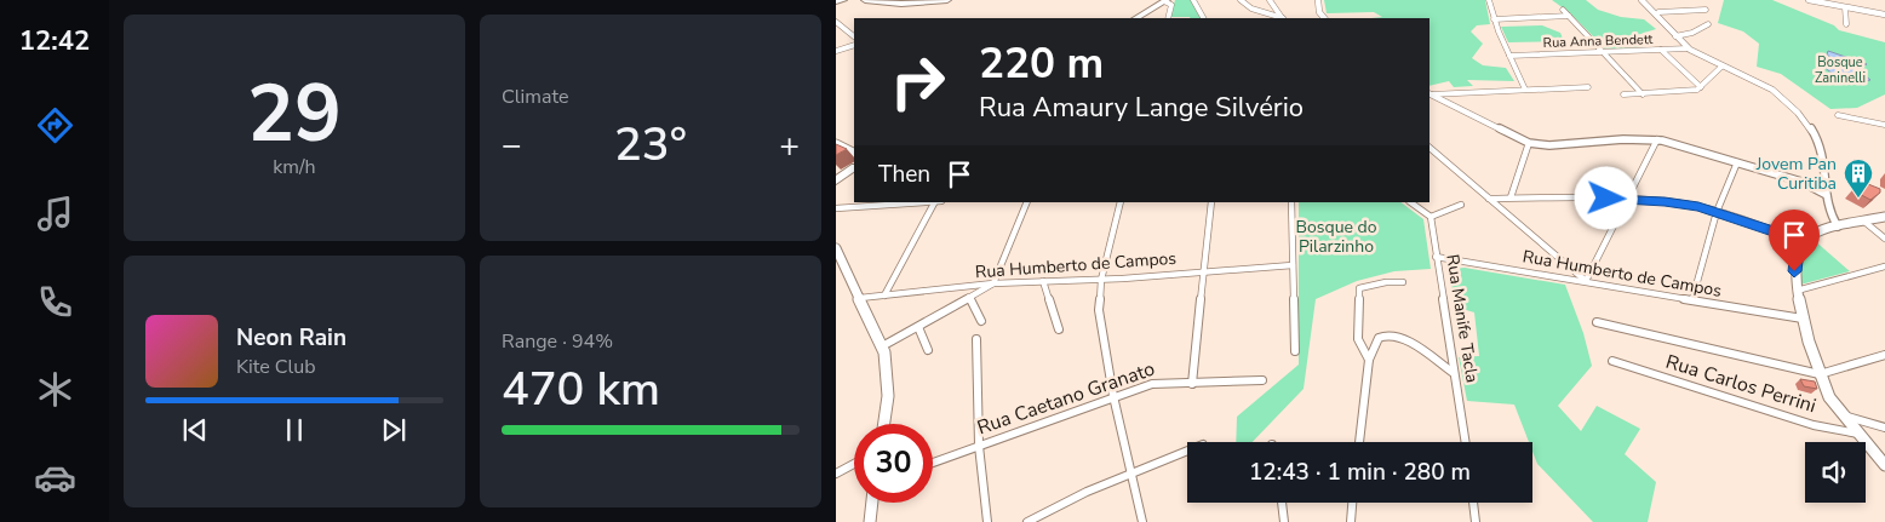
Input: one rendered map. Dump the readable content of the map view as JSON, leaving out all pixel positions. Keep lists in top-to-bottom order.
{
  "streets": {
    "street": [
      "Rua Anna Bendett",
      "Rua Humberto de Campos",
      "Rua Manife Tacla",
      "Rua Carlos Perrini",
      "Rua Caetano Granato"
    ]
  },
  "crossings": [
    ["Rua Humberto de Campos", "Rua Manife Tacla"]
  ],
  "parks": ["Bosque Zaninelli", "Bosque do Pilarzinho"],
  "places": {
    "building": ["Jovem Pan Curitiba"]
  },
  "page": {
    "tabs": "12:42",
    "tile": [
      ["29", "km/h"],
      "Climate",
      ["Range · 94%", "470 km"]
    ],
    "turn": ["220 m", "Rua Amaury Lange Silvério"],
    "heat": ["−", "23°", "+"],
    "then": "Then",
    "song": ["Neon Rain", "Kite Club"],
    "limit": "30",
    "trip": "12:43 · 1 min · 280 m"
  }
}
